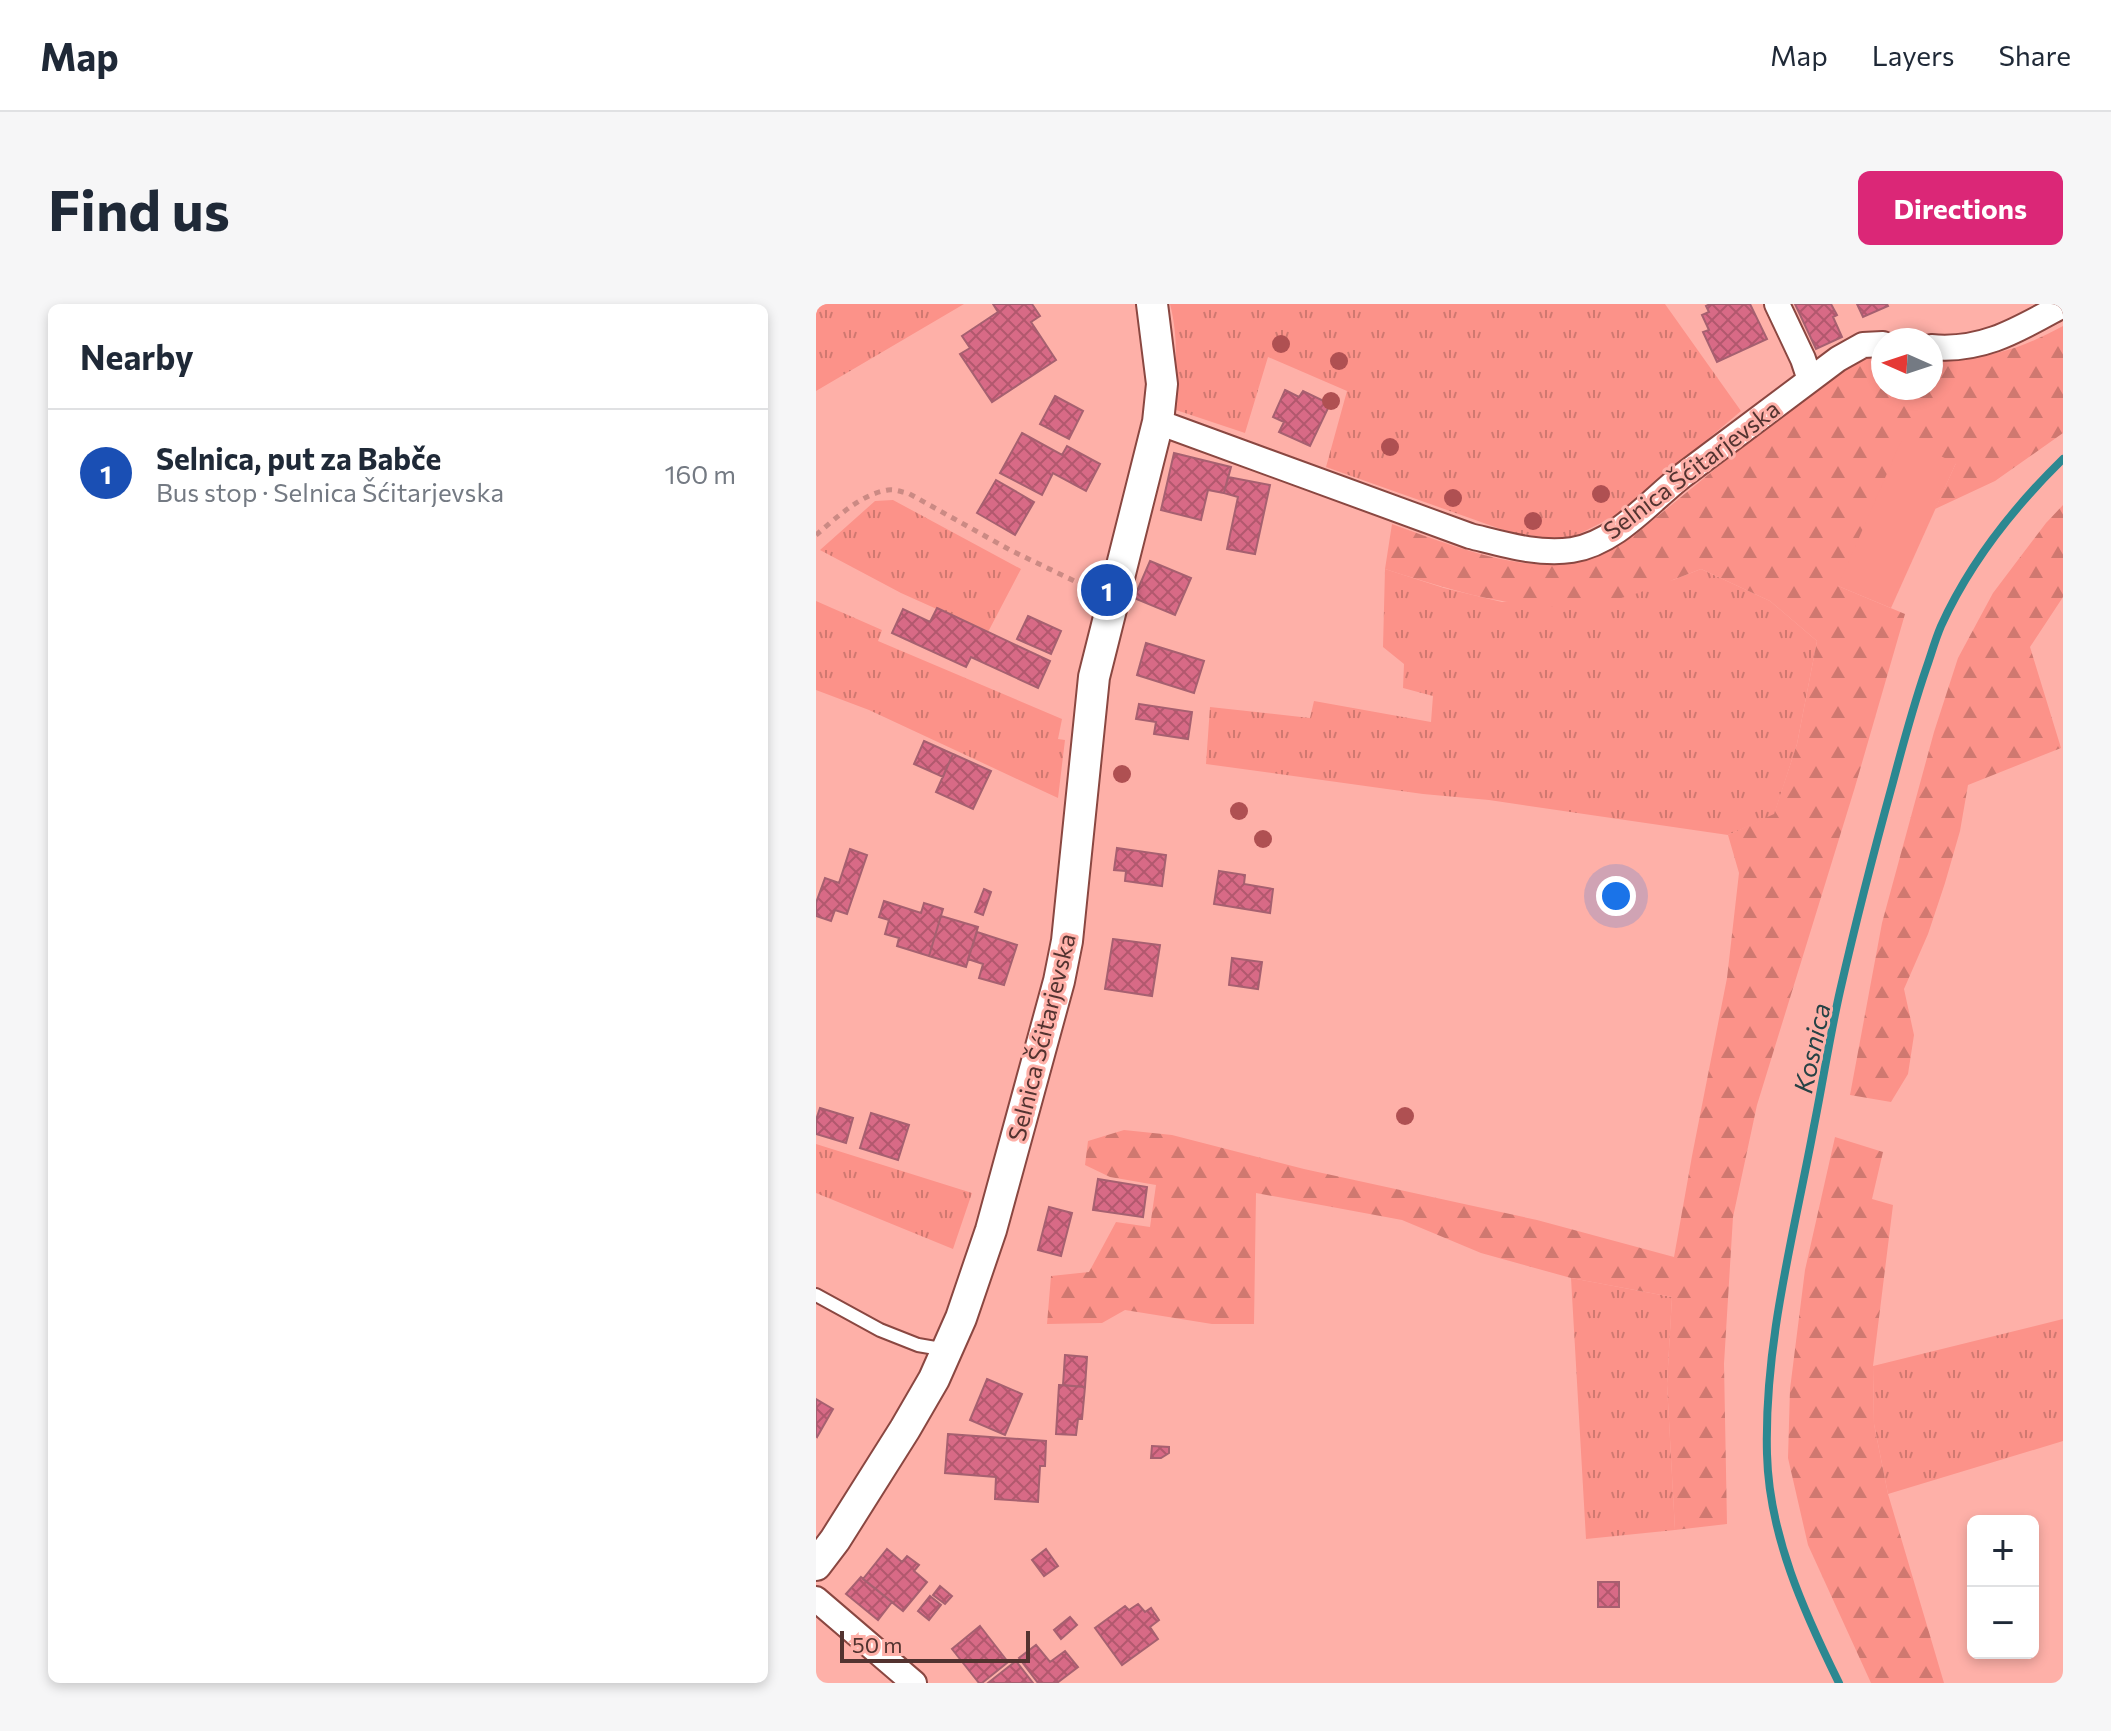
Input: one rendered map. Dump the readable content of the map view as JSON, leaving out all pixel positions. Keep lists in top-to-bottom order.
{
  "streets": {
    "street": ["Selnica Šćitarjevska"]
  },
  "water": ["Kosnica"],
  "scale_bar": "50 m",
  "north": "left",
  "page": {
    "header": "Map",
    "nav": ["Map", "Layers", "Share"],
    "buttons": "Directions",
    "title": "Find us",
    "heading": "Nearby",
    "list": [
      {
        "mark": "1",
        "name": "Selnica, put za Babče",
        "note": "Bus stop · Selnica Šćitarjevska",
        "value": "160 m"
      }
    ],
    "pins": "1",
    "map_buttons": ["+", "−"],
    "scale": "50 m"
  }
}
